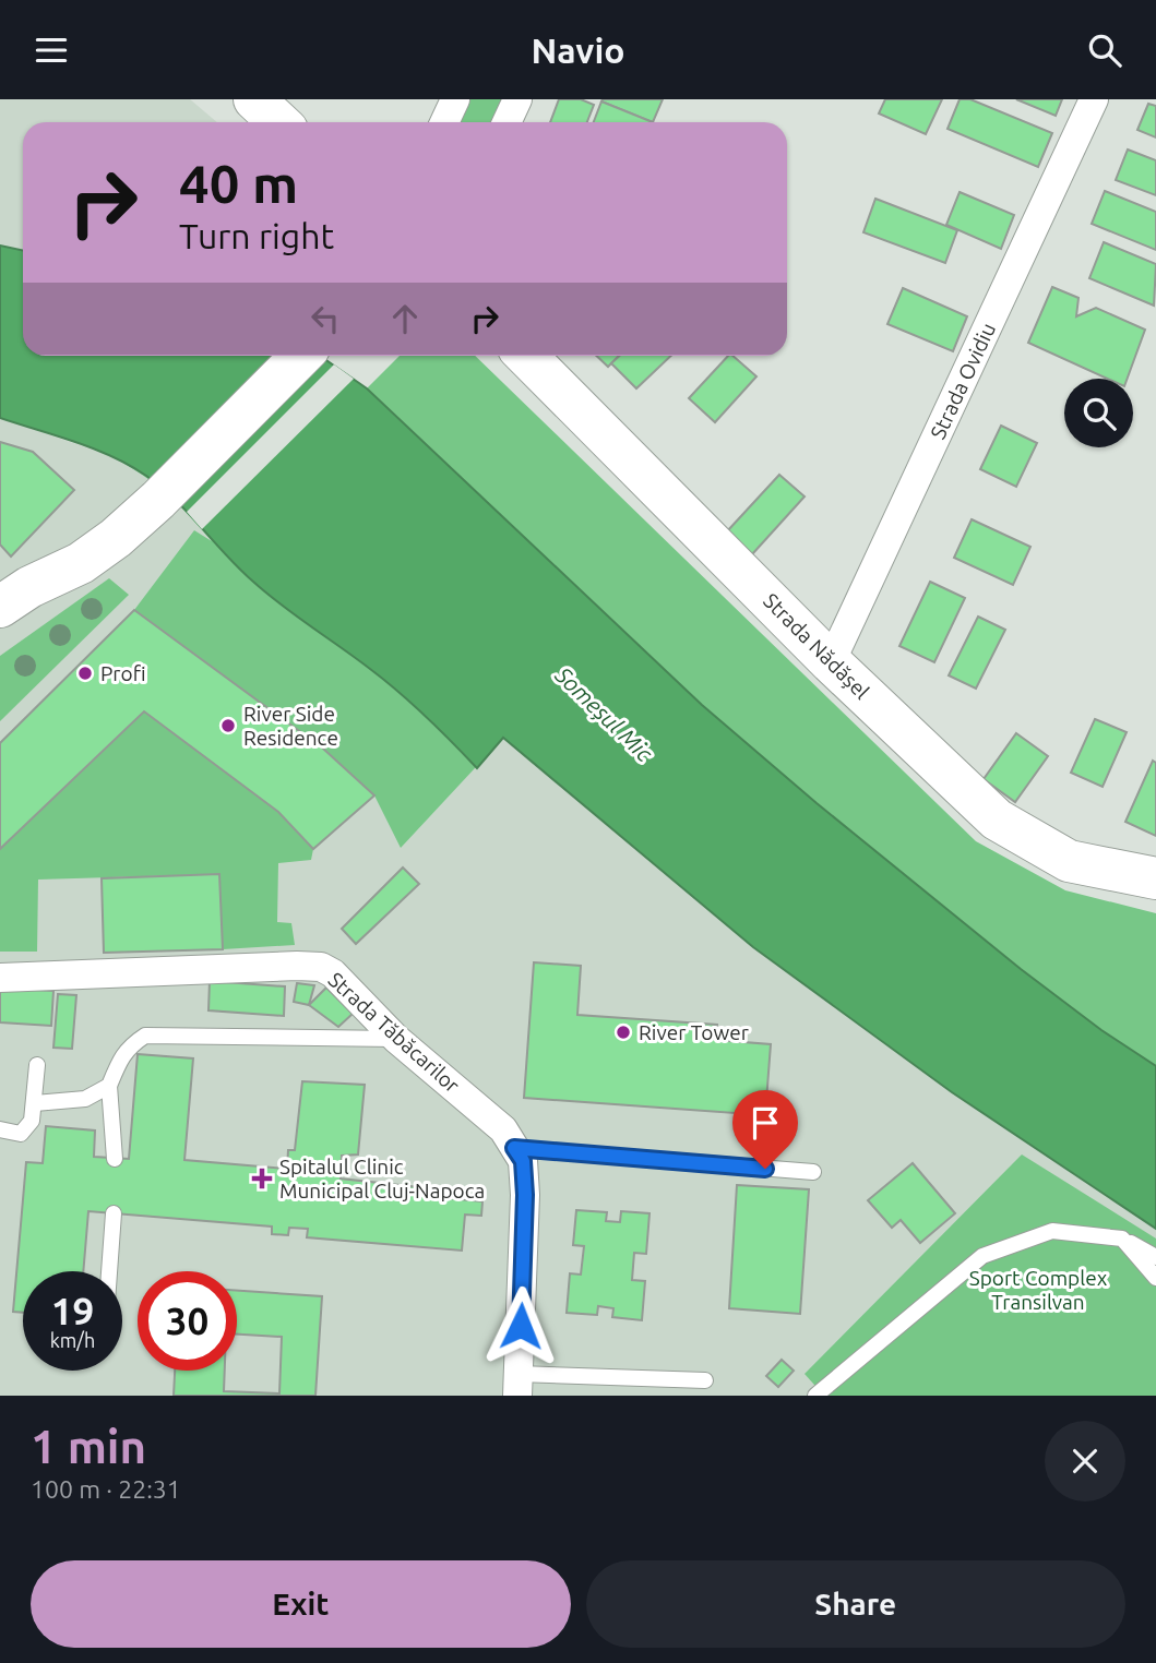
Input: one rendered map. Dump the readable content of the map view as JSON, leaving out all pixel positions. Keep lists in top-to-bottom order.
{
  "streets": {
    "street": ["Strada Ovidiu", "Strada Nădășel", "Strada Tăbăcarilor"]
  },
  "crossings": [
    ["Strada Ovidiu", "Strada Nădășel"]
  ],
  "water": ["Someșul Mic"],
  "parks": ["Sport Complex Transilvan"],
  "places": {
    "other": ["Profi", "River Side Residence", "River Tower"],
    "health": ["Spitalul Clinic Municipal Cluj-Napoca"]
  },
  "page": {
    "header": "Navio",
    "turn": ["40 m", "Turn right"],
    "speed": "19 km/h",
    "limit": "30",
    "heading": ["1 min", "100 m · 22:31"],
    "buttons": ["Exit", "Share"]
  }
}
